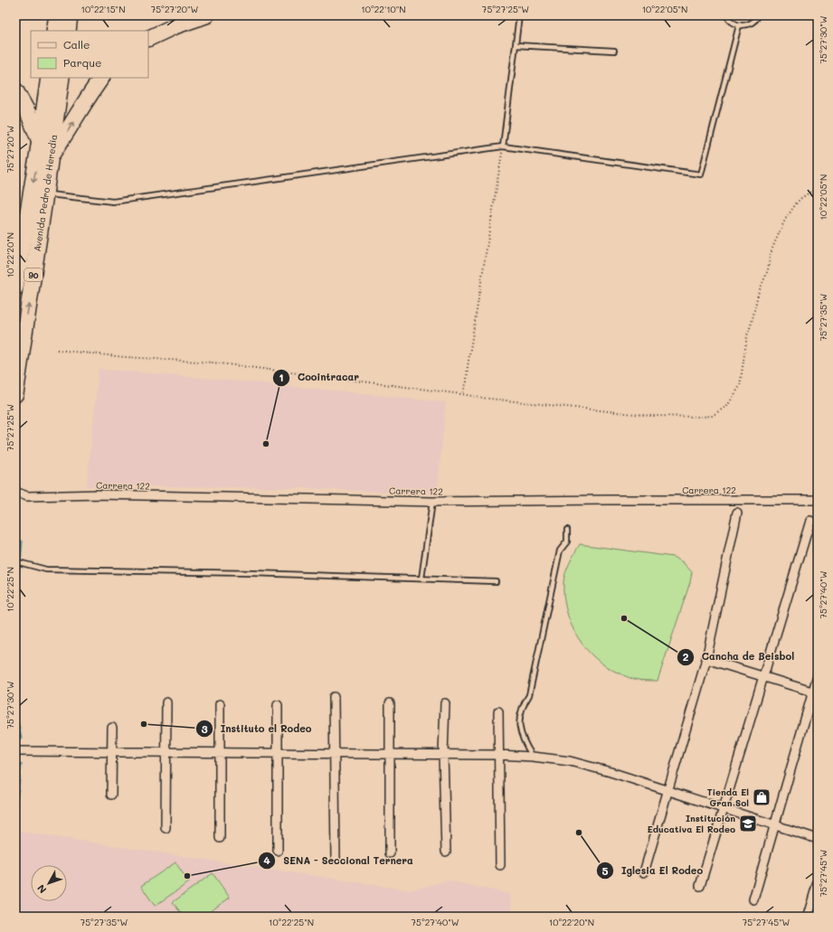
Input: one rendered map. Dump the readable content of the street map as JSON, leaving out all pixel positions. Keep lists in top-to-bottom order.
{
  "streets": {
    "highway": ["Avenida Pedro de Heredia", "90"],
    "street": ["Carrera 122"]
  },
  "places": {
    "other": [
      "Coointracar",
      "Cancha de Beisbol",
      "Instituto el Rodeo",
      "Iglesia El Rodeo",
      "SENA - Seccional Ternera"
    ],
    "shop": ["Tienda El Gran Sol"],
    "school or university": ["Institución Educativa El Rodeo"]
  },
  "legend": ["Calle", "Parque"],
  "north": "bottom left",
  "coordinates": [
    "10°22'15\"N",
    "75°27'20\"W",
    "10°22'10\"N",
    "75°27'25\"W",
    "10°22'05\"N",
    "75°27'30\"W",
    "10°22'20\"N",
    "75°27'35\"W",
    "10°22'25\"N",
    "75°27'40\"W",
    "75°27'45\"W"
  ]
}
